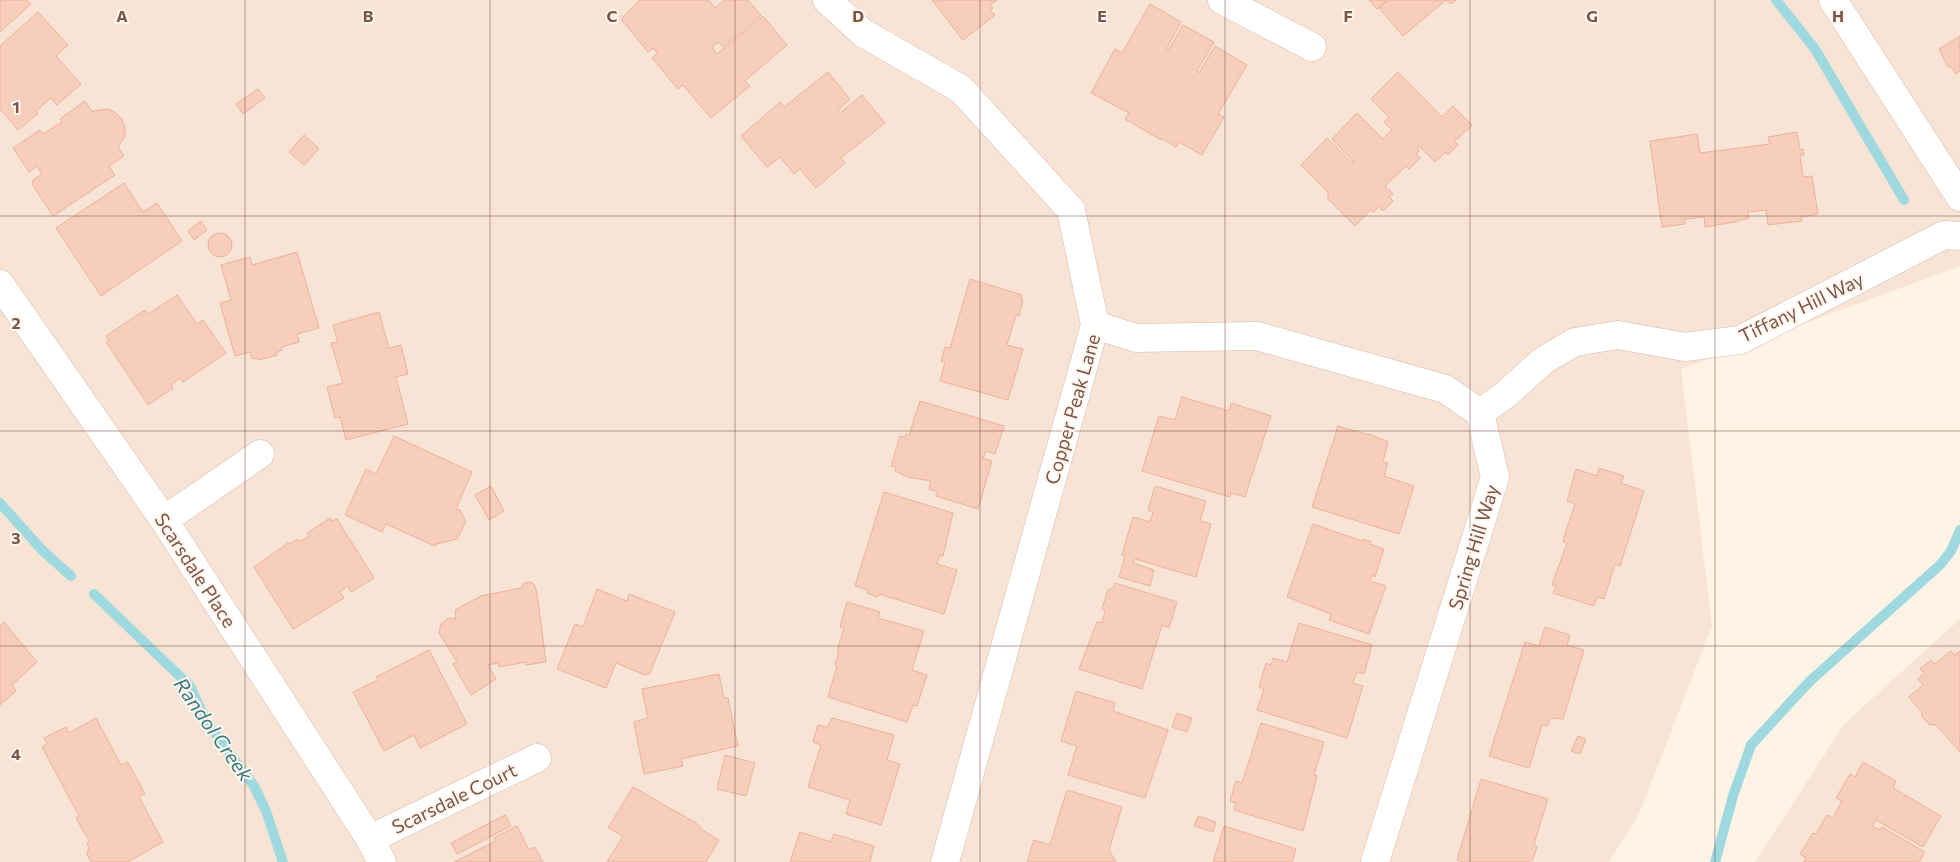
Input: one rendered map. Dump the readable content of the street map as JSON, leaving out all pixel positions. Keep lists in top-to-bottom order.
{
  "streets": {
    "street": [
      "Tiffany Hill Way",
      "Copper Peak Lane",
      "Spring Hill Way",
      "Scarsdale Place",
      "Scarsdale Court"
    ]
  },
  "crossings": [
    ["Tiffany Hill Way", "Spring Hill Way"],
    ["Scarsdale Place", "Scarsdale Court"]
  ],
  "water": ["Randol Creek"],
  "grid": {
    "columns": [
      "A",
      "B",
      "C",
      "D",
      "E",
      "F",
      "G",
      "H"
    ],
    "rows": [
      "1",
      "2",
      "3",
      "4"
    ]
  }
}
